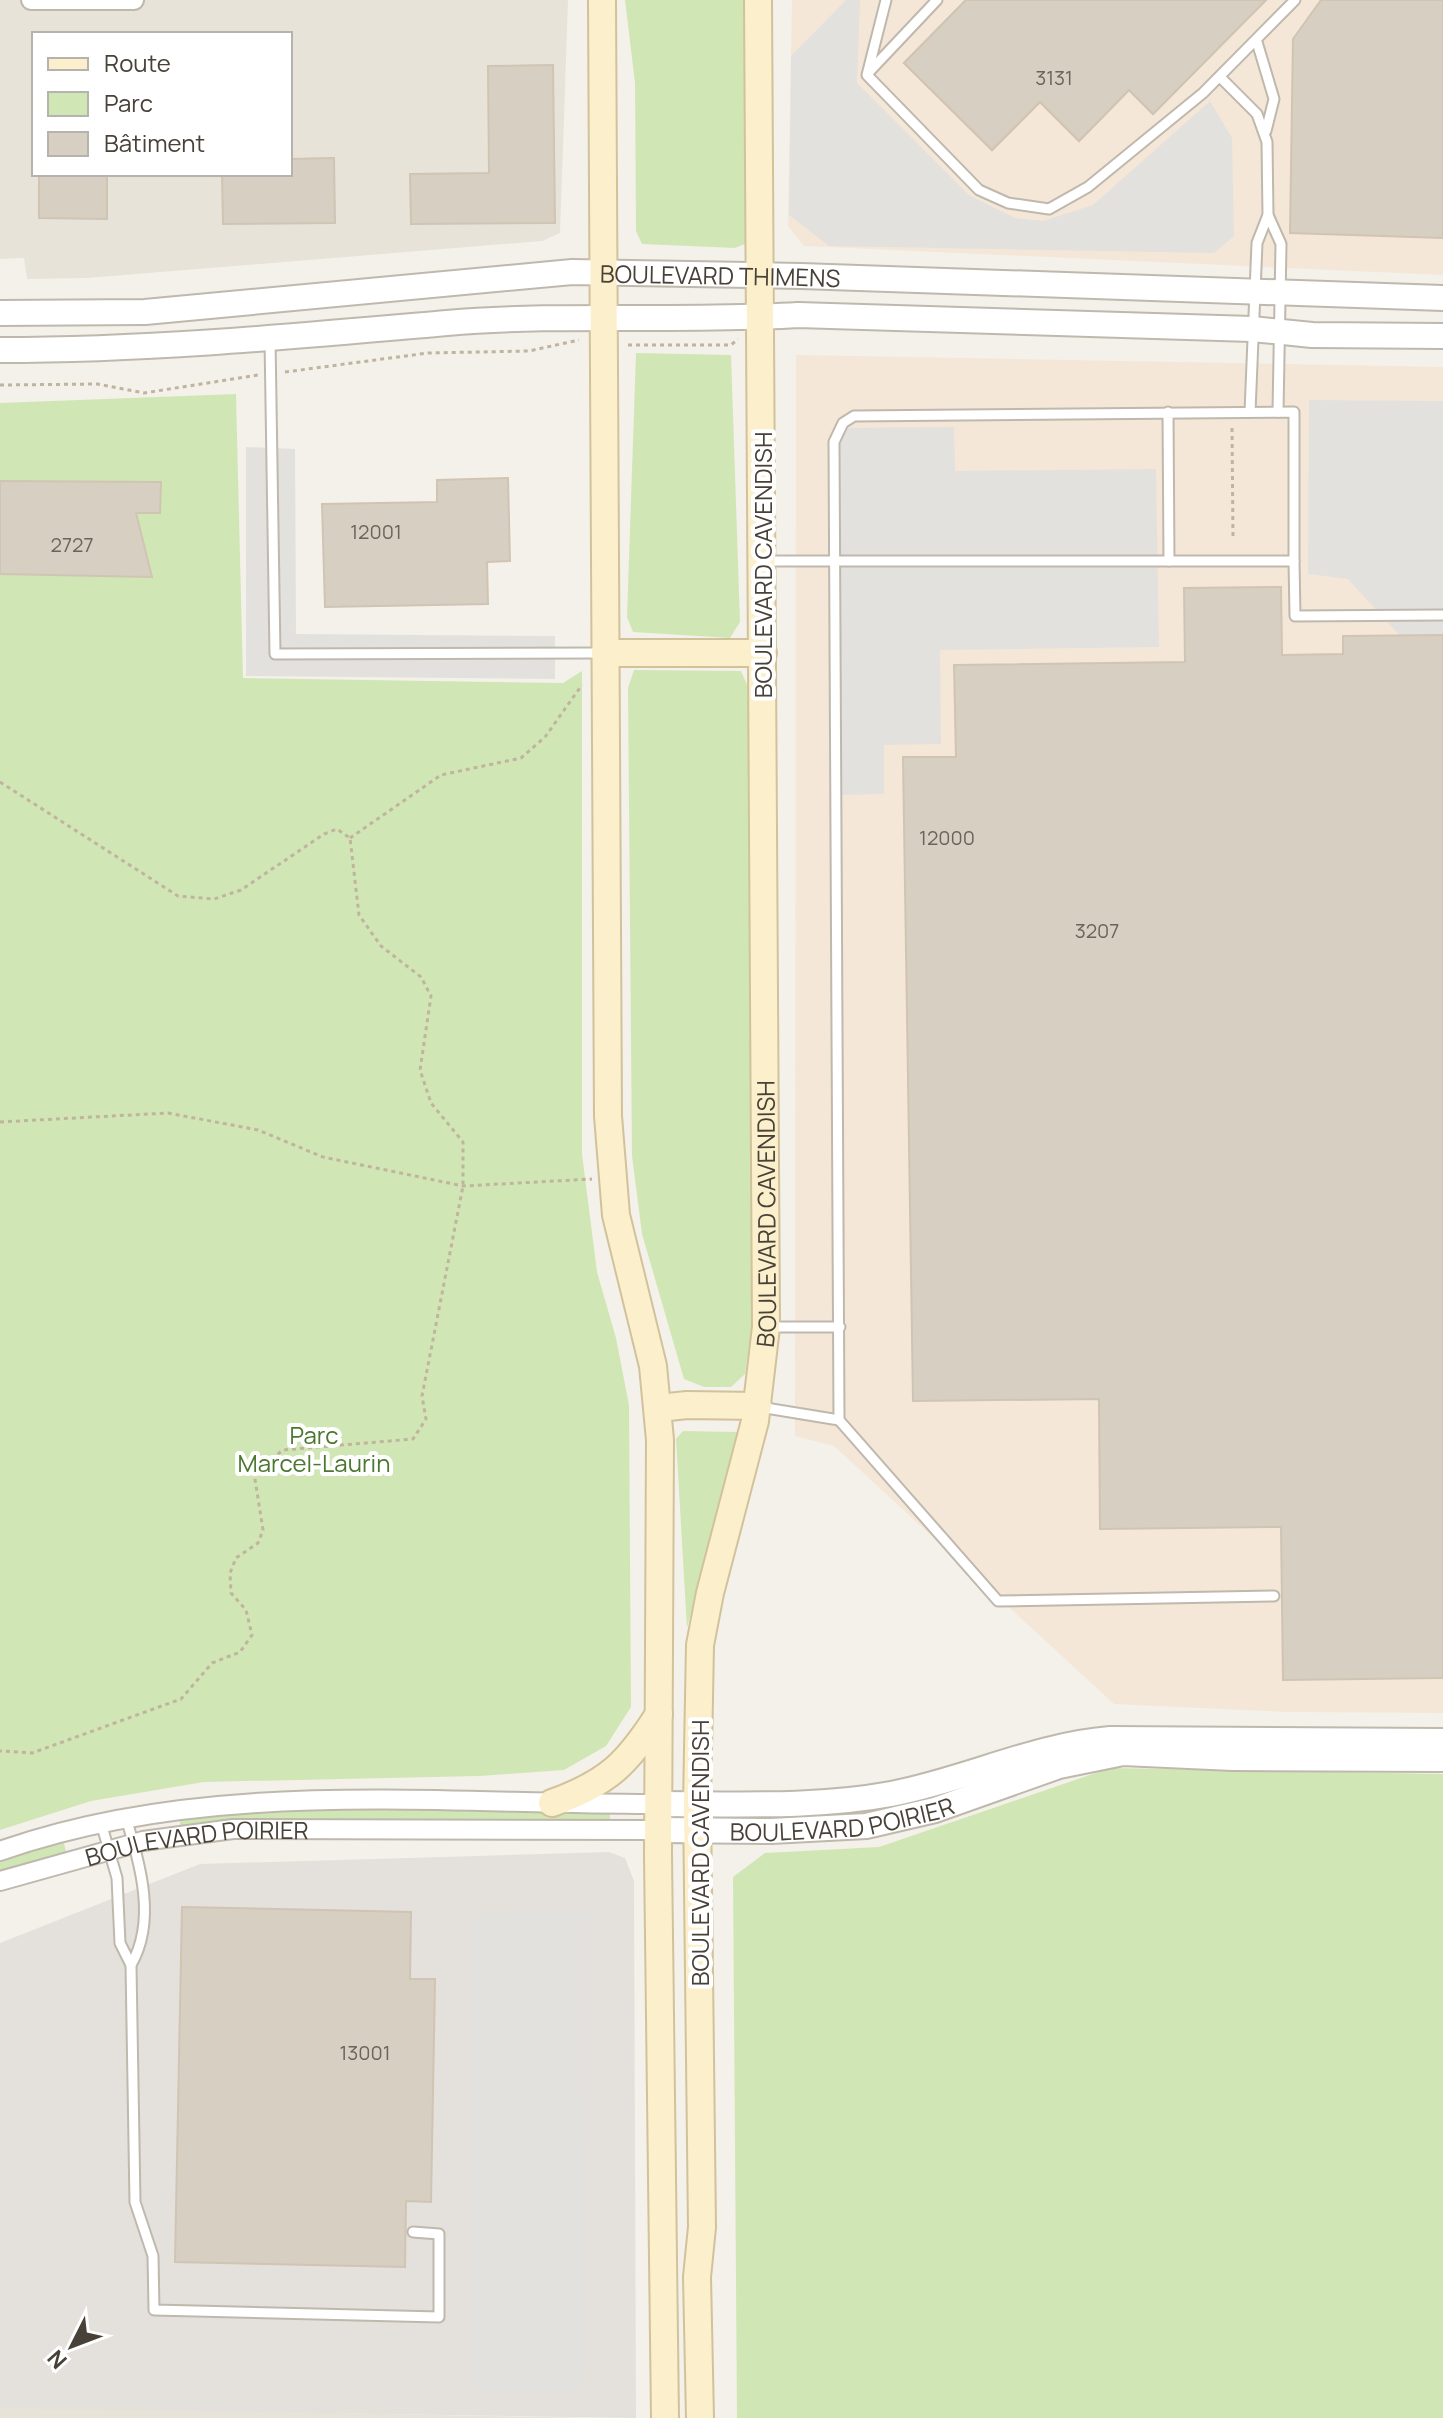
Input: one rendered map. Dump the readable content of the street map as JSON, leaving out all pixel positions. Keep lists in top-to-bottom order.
{
  "streets": {
    "main road": ["BOULEVARD CAVENDISH"],
    "street": ["BOULEVARD THIMENS", "BOULEVARD POIRIER"]
  },
  "crossings": [
    ["BOULEVARD THIMENS", "BOULEVARD CAVENDISH"],
    ["BOULEVARD CAVENDISH", "BOULEVARD POIRIER"]
  ],
  "parks": ["Parc Marcel-Laurin"],
  "house_numbers": [
    "3131",
    "12001",
    "2727",
    "12000",
    "3207",
    "13001"
  ],
  "legend": ["Route", "Parc", "Bâtiment"],
  "north": "bottom left"
}
